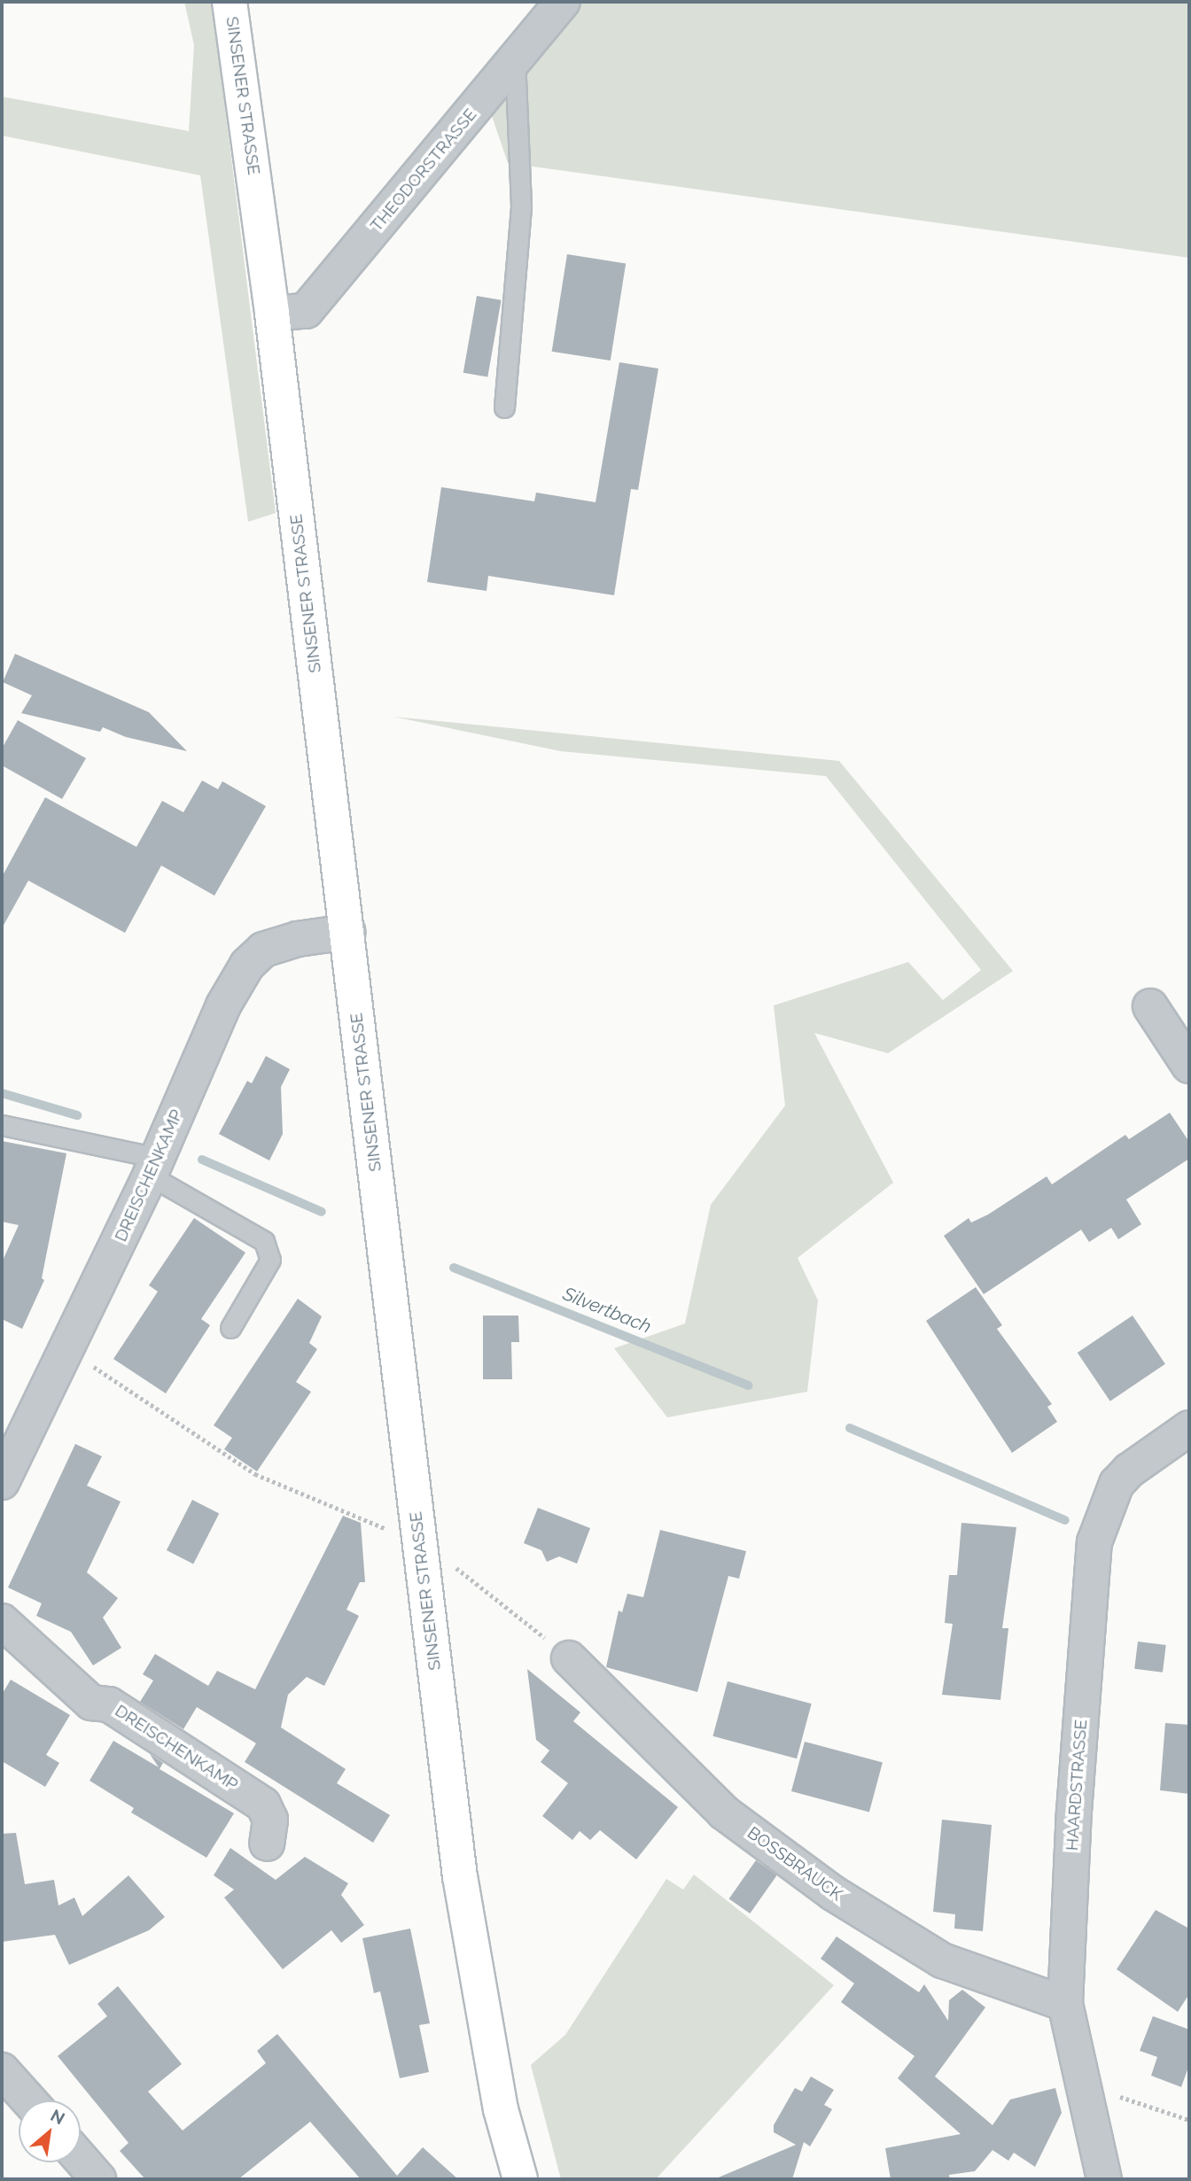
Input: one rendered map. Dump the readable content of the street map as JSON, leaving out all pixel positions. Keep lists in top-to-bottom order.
{
  "streets": {
    "main road": ["SINSENER STRASSE"],
    "street": [
      "THEODORSTRASSE",
      "DREISCHENKAMP",
      "HAARDSTRASSE",
      "BOSSBRAUCK"
    ]
  },
  "crossings": [
    ["SINSENER STRASSE", "THEODORSTRASSE"],
    ["SINSENER STRASSE", "DREISCHENKAMP"],
    ["HAARDSTRASSE", "BOSSBRAUCK"]
  ],
  "water": ["Silvertbach"],
  "north": "top right"
}
